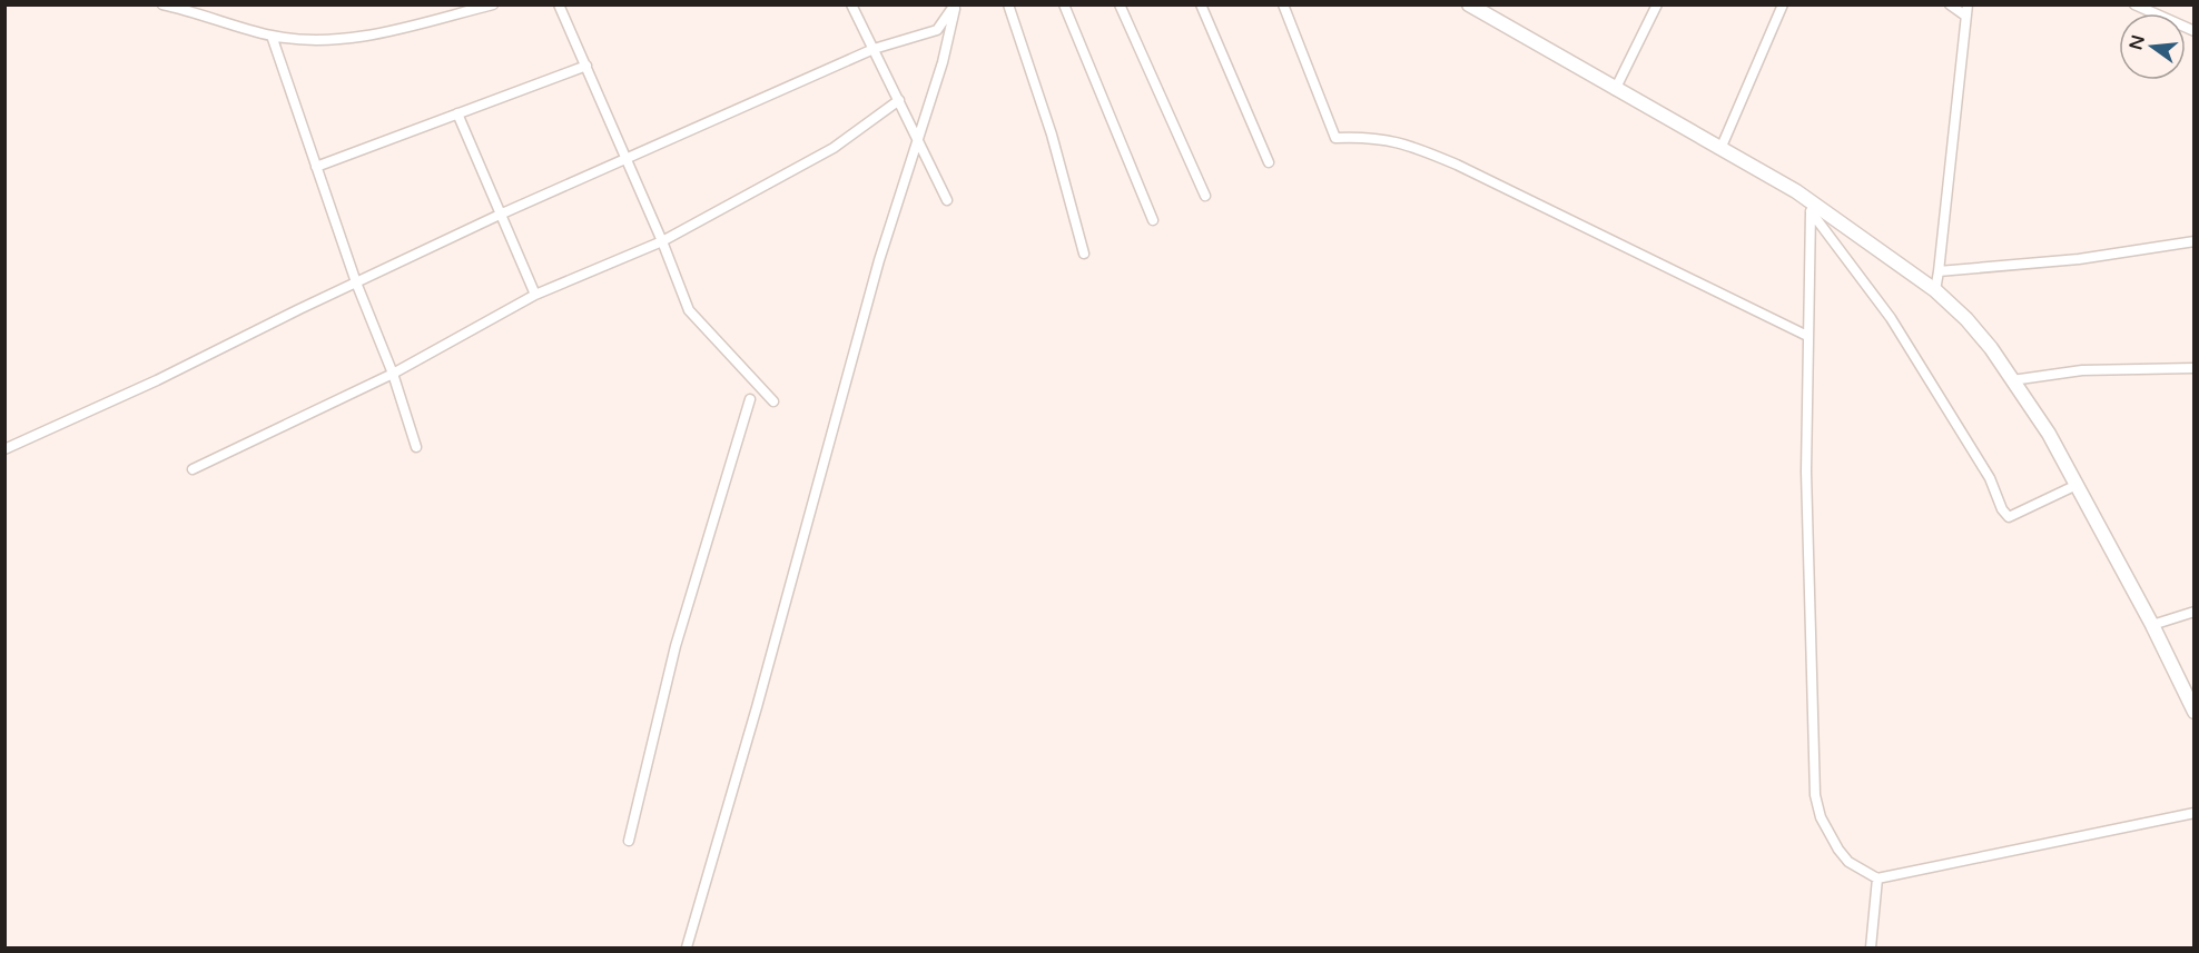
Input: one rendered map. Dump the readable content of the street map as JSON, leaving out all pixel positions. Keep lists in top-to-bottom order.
{
  "north": "left"
}
